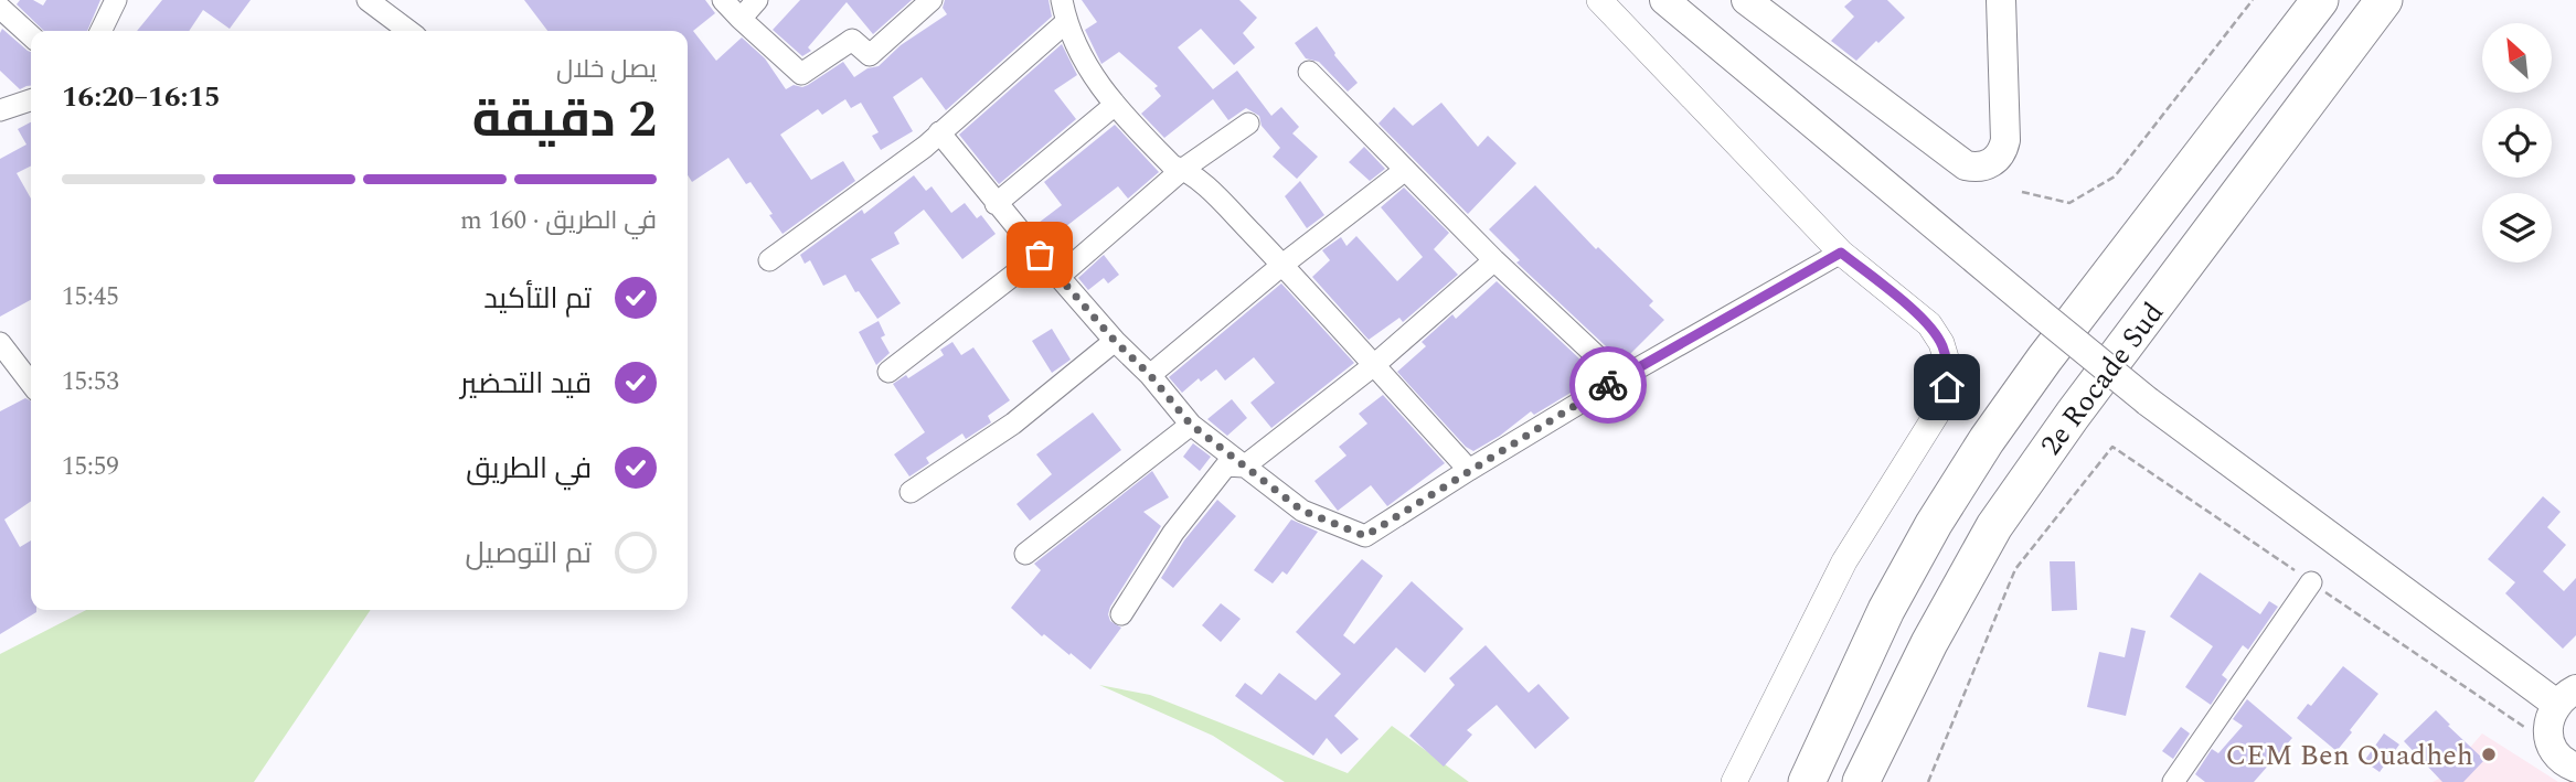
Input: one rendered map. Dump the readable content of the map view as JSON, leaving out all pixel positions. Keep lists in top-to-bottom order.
{
  "streets": {
    "highway": ["2e Rocade Sud"]
  },
  "places": ["CEM Ben Ouadheh"],
  "north": "top left",
  "page": {
    "heading": ["2 دقيقة", "يصل خلال", "16:15–16:20"],
    "bar": "في الطريق · 160 m",
    "list": [
      ["تم التأكيد", "15:45"],
      ["قيد التحضير", "15:53"],
      ["في الطريق", "15:59"],
      "تم التوصيل"
    ]
  }
}
